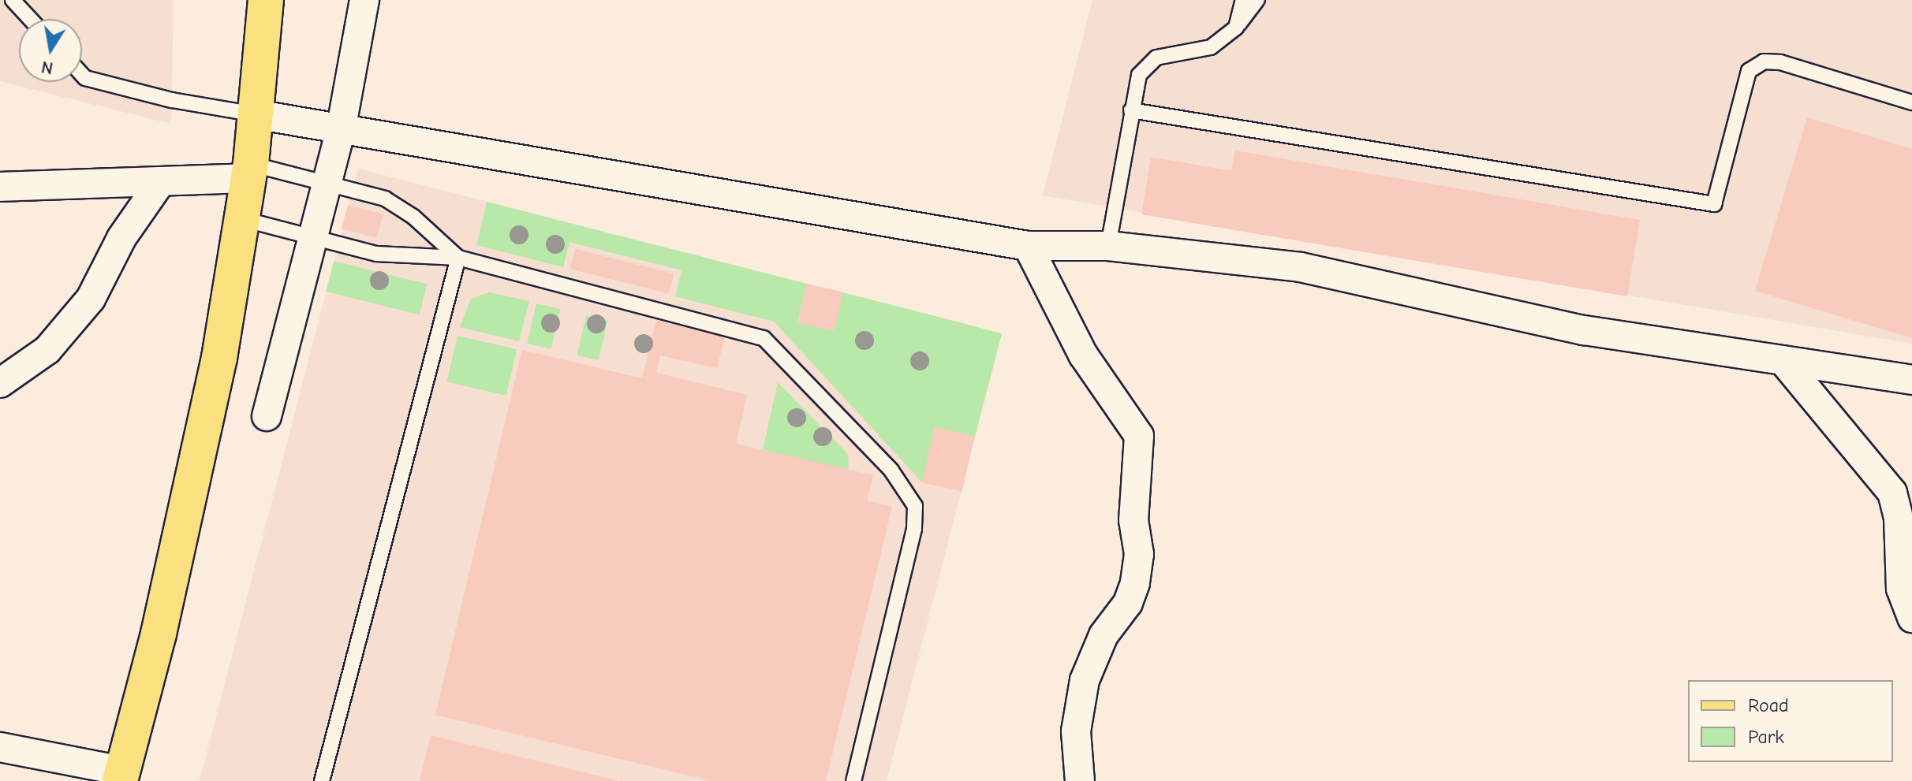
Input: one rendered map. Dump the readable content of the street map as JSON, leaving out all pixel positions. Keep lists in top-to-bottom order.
{
  "legend": ["Road", "Park"],
  "north": "bottom"
}
